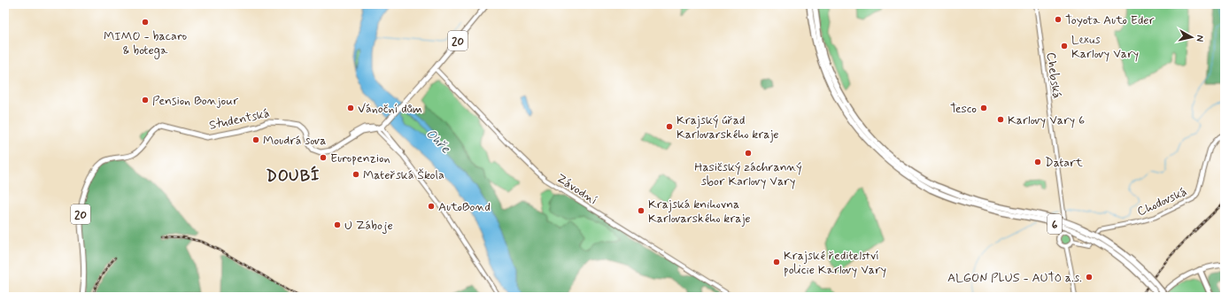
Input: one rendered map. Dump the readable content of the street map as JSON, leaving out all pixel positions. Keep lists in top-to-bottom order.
{
  "streets": {
    "highway": ["6"],
    "main road": ["20", "Studentská"],
    "street": ["Chebská", "Závodní", "Chodovská"]
  },
  "crossings": [
    ["20", "Studentská"],
    ["20", "Závodní"],
    ["Chebská", "Chodovská"]
  ],
  "districts": ["DOUBÍ"],
  "water": ["Ohře"],
  "places": [
    "Toyota Auto Eder",
    "MIMO - bacaro & botega",
    "Lexus Karlovy Vary",
    "Pension Bonjour",
    "Vánoční dům",
    "Tesco",
    "Karlovy Vary 6",
    "Krajský úřad Karlovarského kraje",
    "Moudrá sova",
    "Hasičský záchranný sbor Karlovy Vary",
    "Europenzion",
    "Datart",
    "Mateřská Škola",
    "AutoBond",
    "Krajská knihovna Karlovarského kraje",
    "U Záboje",
    "Krajské ředitelství policie Karlovy Vary",
    "ALGON PLUS - AUTO a.s."
  ],
  "north": "right"
}
